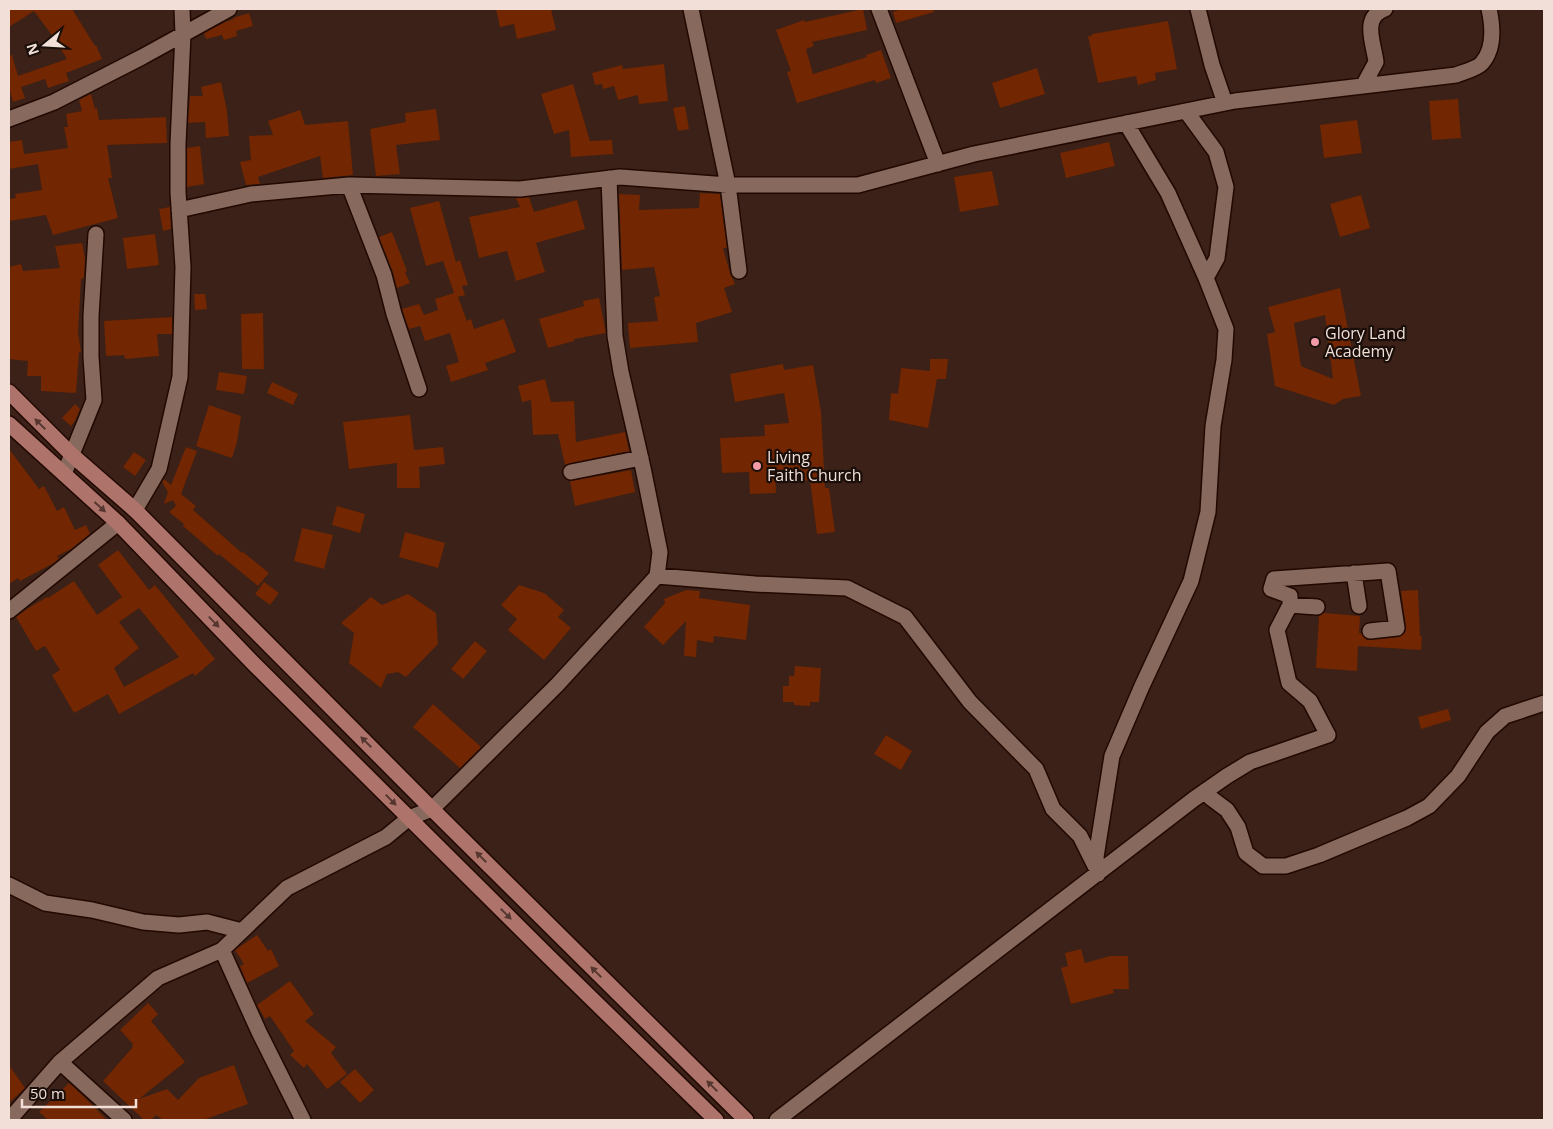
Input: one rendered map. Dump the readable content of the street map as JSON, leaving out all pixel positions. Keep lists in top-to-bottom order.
{
  "places": ["Glory Land Academy", "Living Faith Church"],
  "scale_bar": "50 m",
  "north": "left"
}
